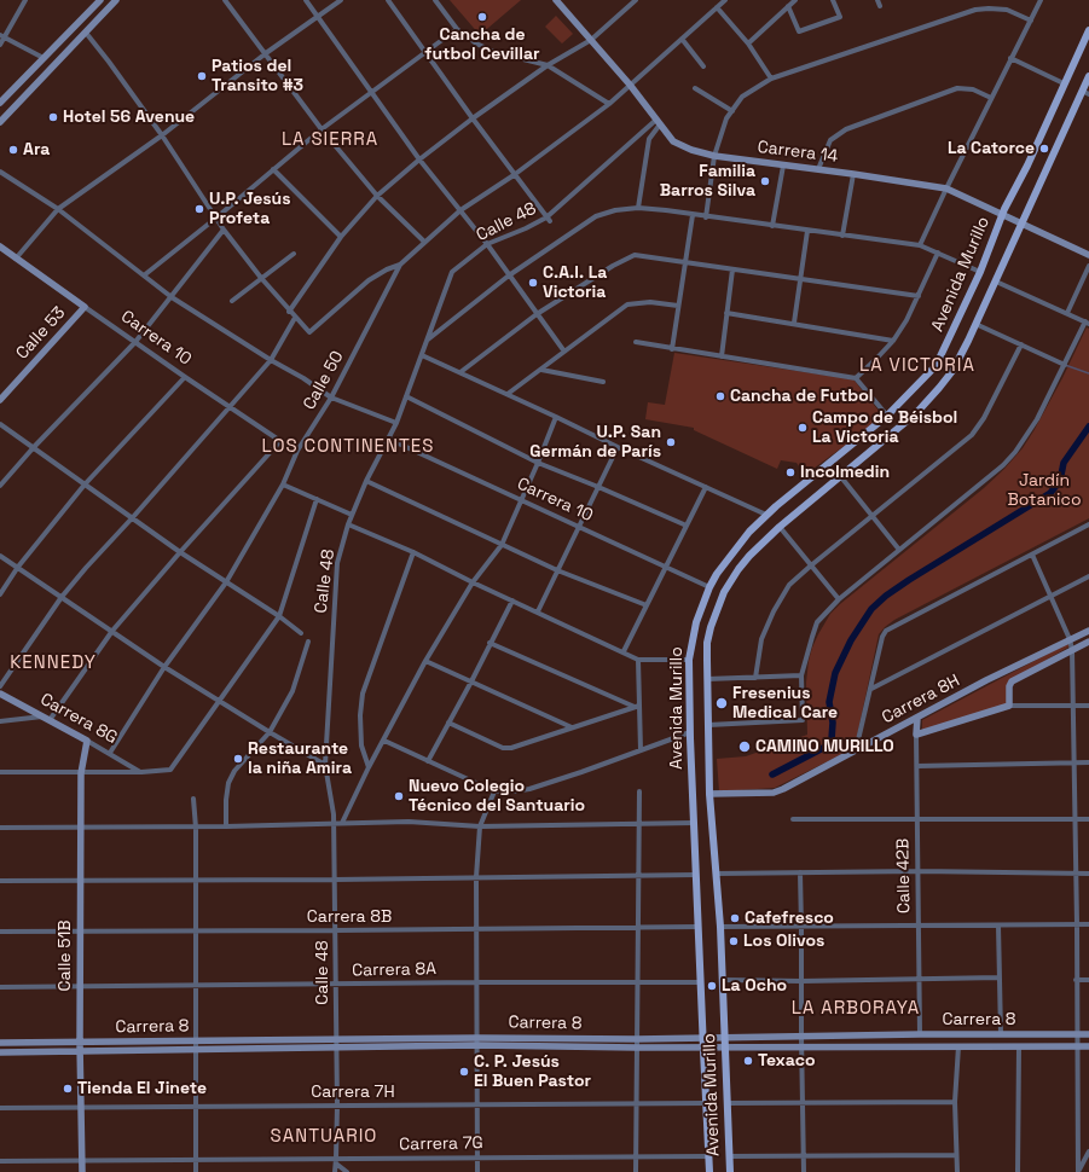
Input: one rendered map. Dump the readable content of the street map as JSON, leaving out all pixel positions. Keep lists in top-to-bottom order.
{
  "streets": {
    "main road": ["Avenida Murillo"],
    "street": [
      "Carrera 14",
      "Calle 48",
      "Calle 53",
      "Carrera 10",
      "Calle 50",
      "Carrera 8H",
      "Carrera 8G",
      "Calle 42B",
      "Carrera 8B",
      "Calle 51B",
      "Carrera 8A",
      "Carrera 8",
      "Carrera 7H",
      "Carrera 7G"
    ]
  },
  "crossings": [
    ["Carrera 14", "Calle 48"],
    ["Carrera 14", "Avenida Murillo"],
    ["Carrera 14", "Calle 50"],
    ["Calle 48", "Carrera 10"],
    ["Calle 48", "Carrera 8B"],
    ["Calle 48", "Carrera 8A"],
    ["Calle 48", "Carrera 8"],
    ["Calle 48", "Carrera 7H"],
    ["Calle 48", "Carrera 7G"],
    ["Avenida Murillo", "Carrera 10"],
    ["Avenida Murillo", "Carrera 8H"],
    ["Avenida Murillo", "Carrera 8B"],
    ["Avenida Murillo", "Carrera 8A"],
    ["Avenida Murillo", "Carrera 8"],
    ["Avenida Murillo", "Carrera 7H"],
    ["Avenida Murillo", "Carrera 7G"],
    ["Calle 53", "Carrera 10"],
    ["Carrera 10", "Calle 50"],
    ["Calle 50", "Carrera 8G"],
    ["Carrera 8H", "Calle 42B"],
    ["Carrera 8G", "Calle 51B"],
    ["Calle 42B", "Carrera 8"],
    ["Carrera 8B", "Calle 51B"],
    ["Calle 51B", "Carrera 8A"],
    ["Calle 51B", "Carrera 8"],
    ["Calle 51B", "Carrera 7H"],
    ["Calle 51B", "Carrera 7G"]
  ],
  "districts": [
    "LA SIERRA",
    "LA VICTORIA",
    "LOS CONTINENTES",
    "KENNEDY",
    "LA ARBORAYA",
    "SANTUARIO"
  ],
  "parks": ["Jardín Botanico"],
  "places": [
    "Cancha de futbol Cevillar",
    "Patios del Transito #3",
    "Hotel 56 Avenue",
    "La Catorce",
    "Ara",
    "Familia Barros Silva",
    "U.P. Jesús Profeta",
    "C.A.I. La Victoria",
    "Cancha de Futbol",
    "Campo de Béisbol La Victoria",
    "U.P. San Germán de París",
    "Incolmedin",
    "Fresenius Medical Care",
    "CAMINO MURILLO",
    "Restaurante la niña Amira",
    "Nuevo Colegio Técnico del Santuario",
    "Cafefresco",
    "Los Olivos",
    "La Ocho",
    "Texaco",
    "C. P. Jesús El Buen Pastor",
    "Tienda El Jinete"
  ]
}
